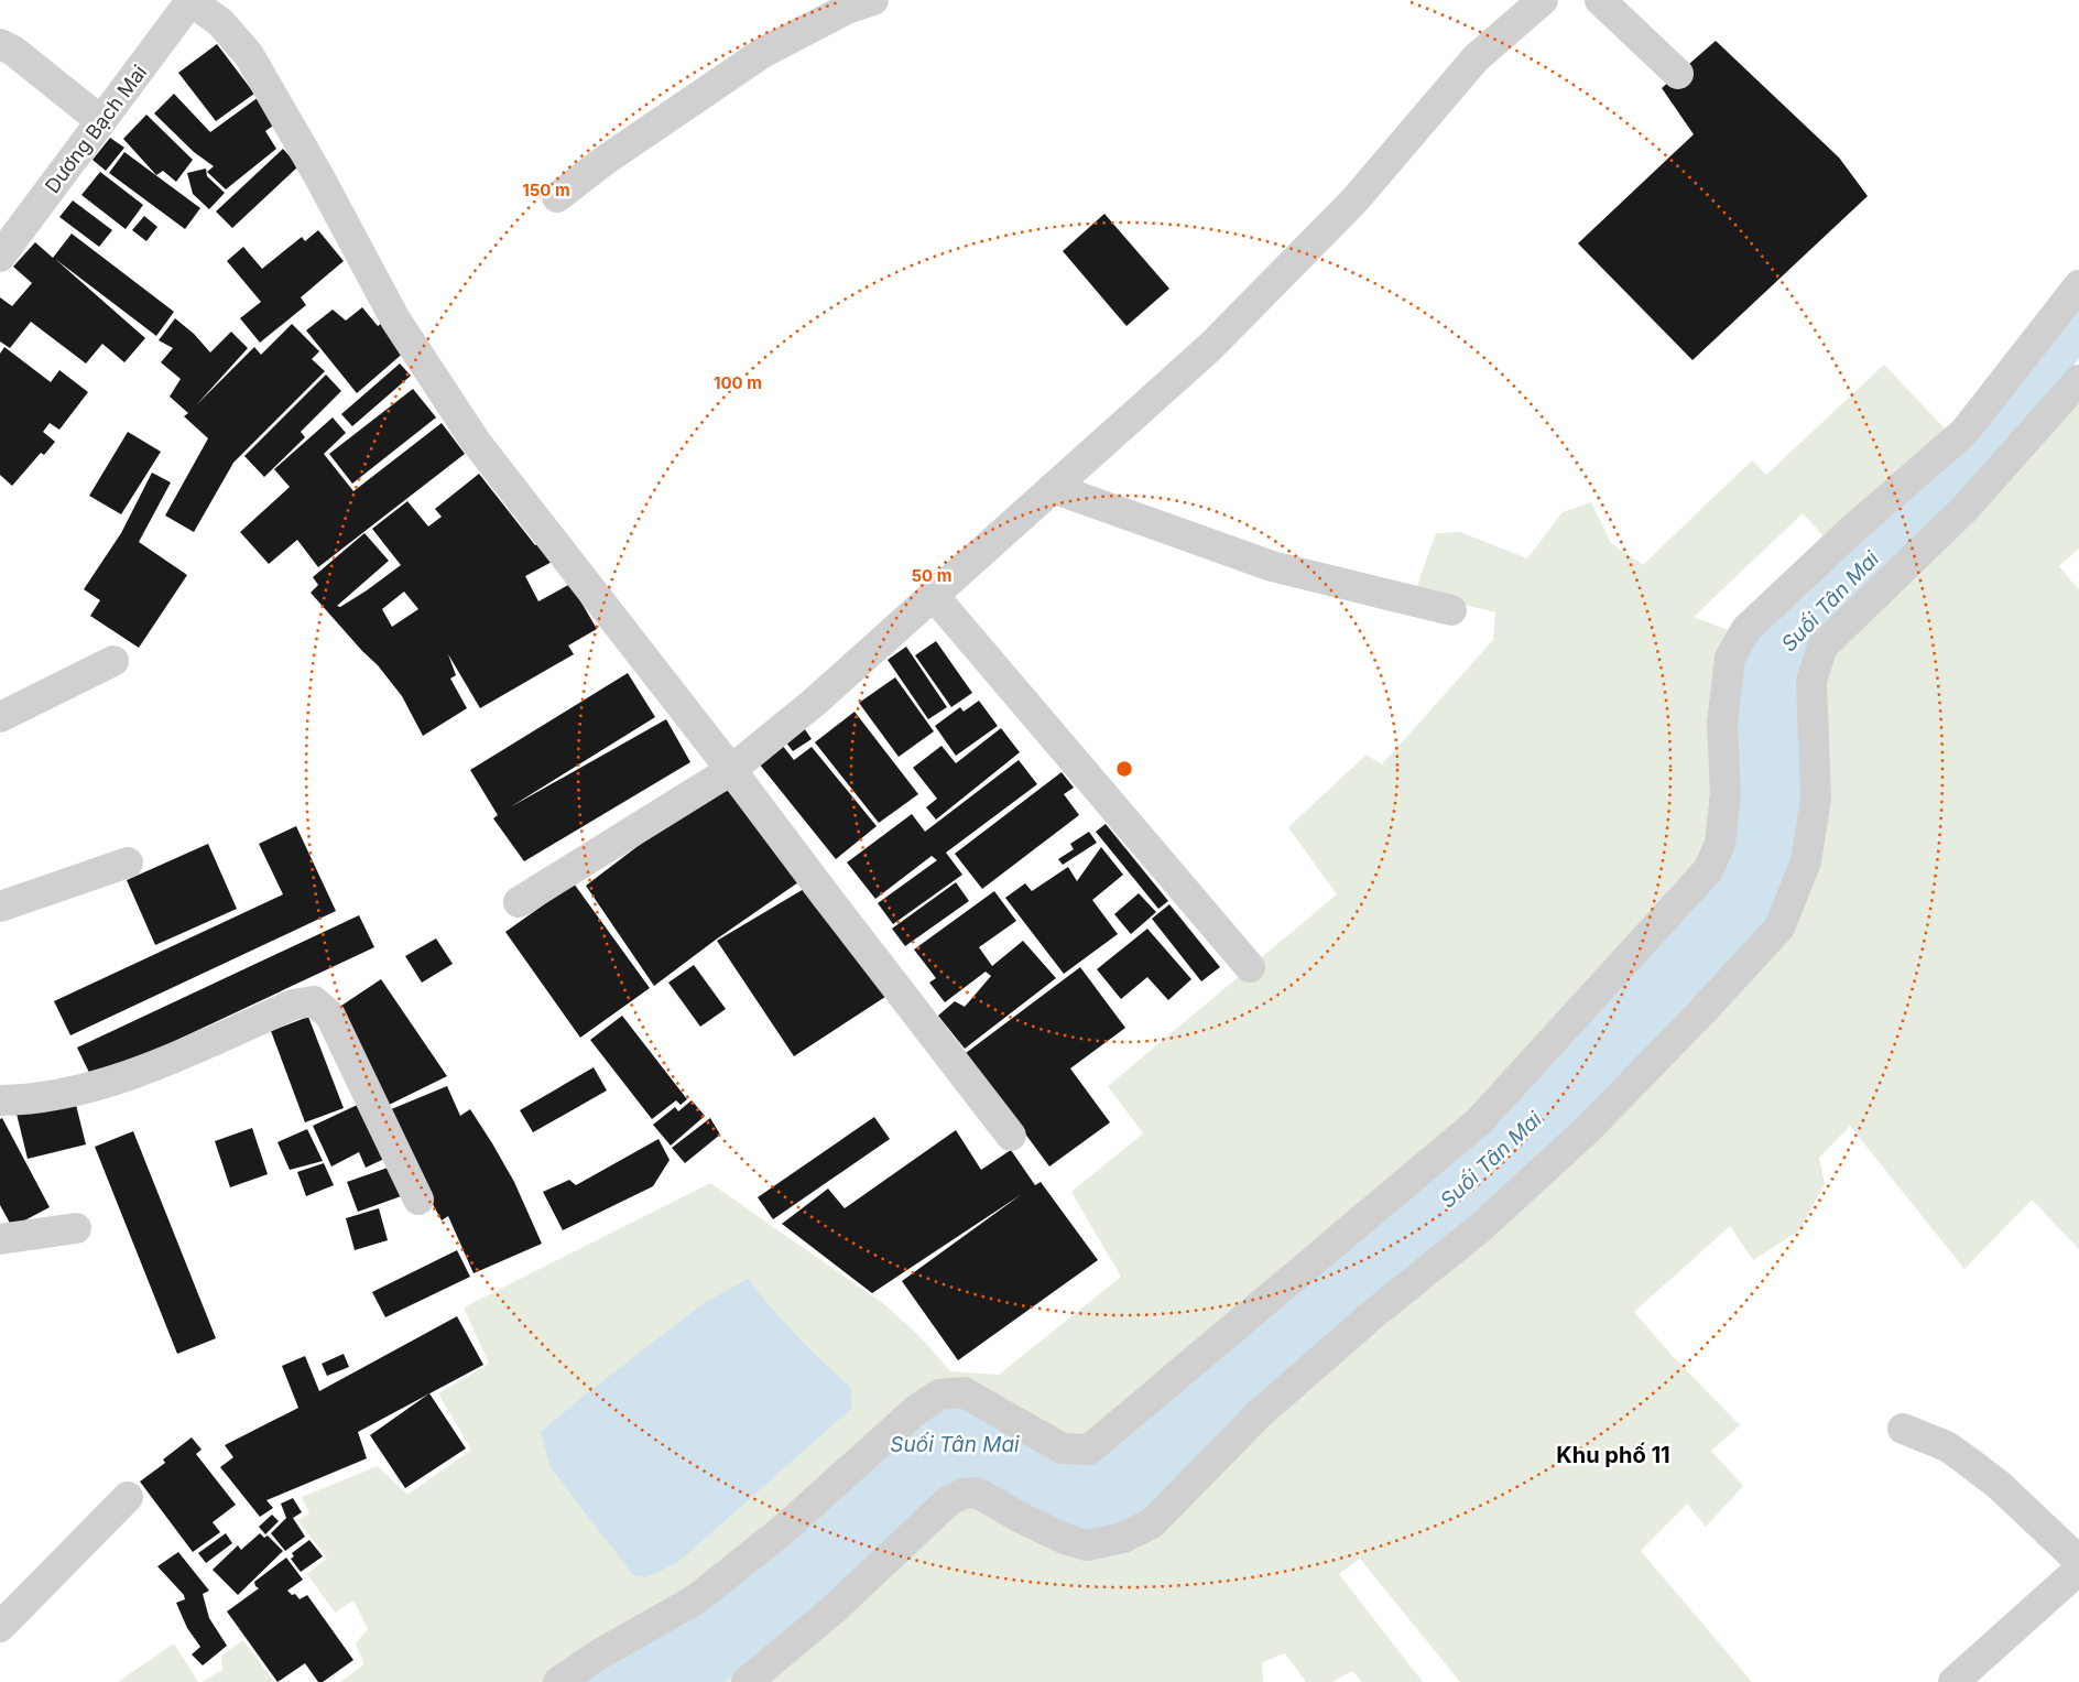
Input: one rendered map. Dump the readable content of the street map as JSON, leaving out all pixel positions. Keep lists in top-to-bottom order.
{
  "streets": {
    "street": ["Dương Bạch Mai"]
  },
  "districts": ["Khu phố 11"],
  "water": ["Suối Tân Mai"],
  "rings": ["150 m", "100 m", "50 m"]
}
